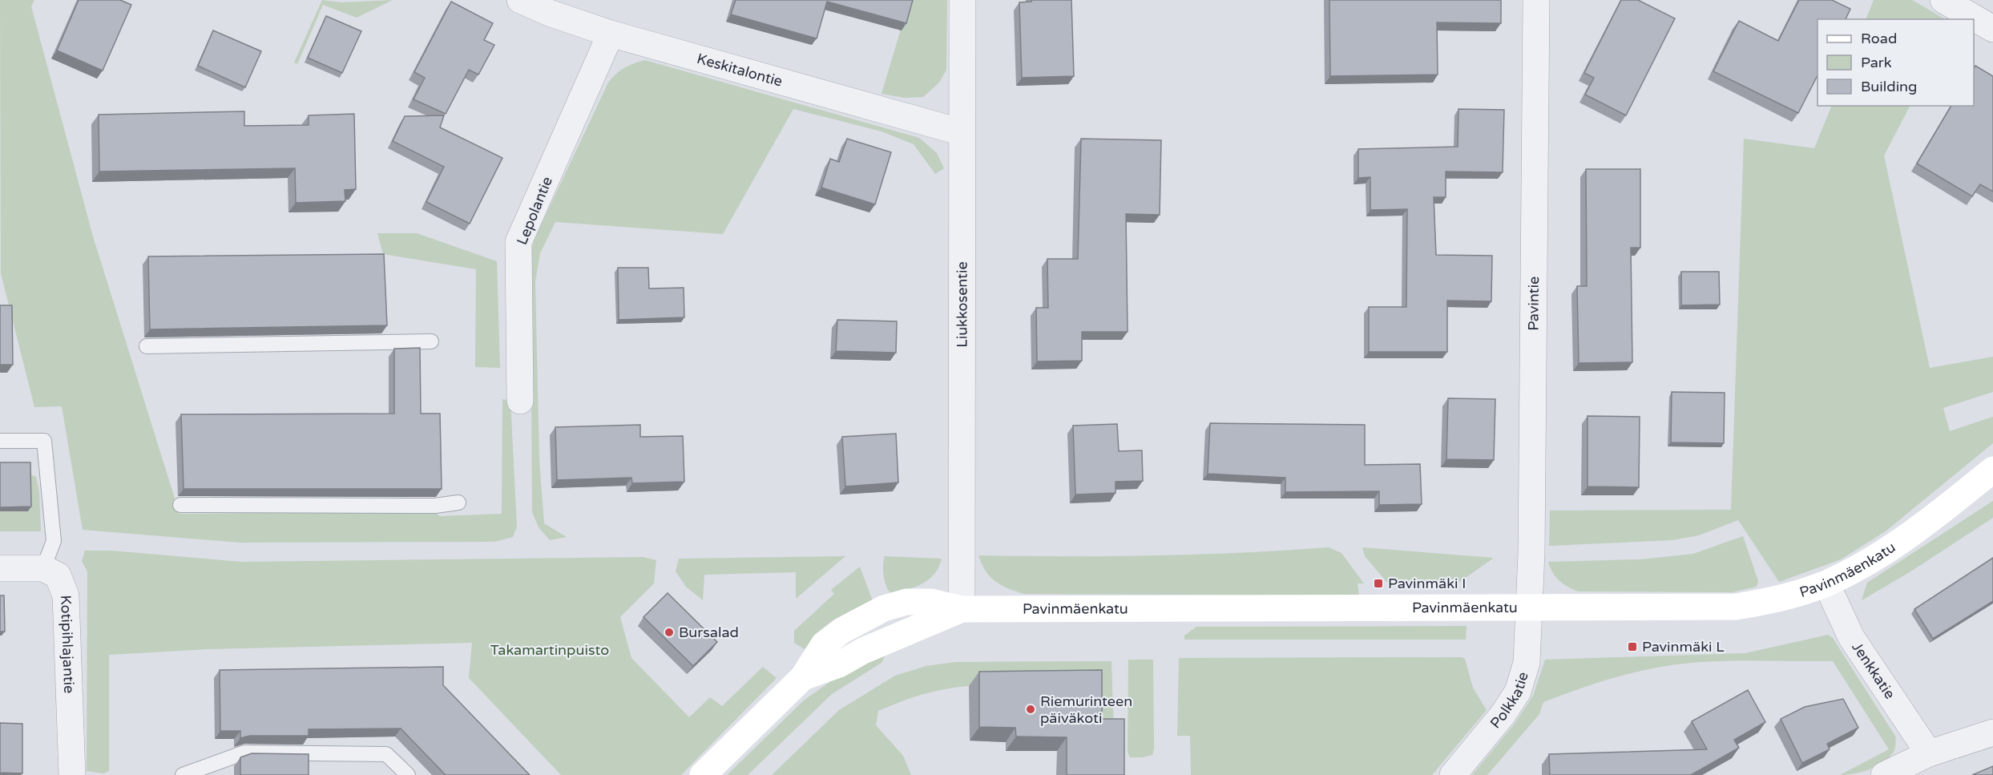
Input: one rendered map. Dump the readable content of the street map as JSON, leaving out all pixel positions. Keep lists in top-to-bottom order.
{
  "streets": {
    "street": [
      "Keskitalontie",
      "Lepolantie",
      "Pavintie",
      "Liukkosentie",
      "Pavinmäenkatu",
      "Kotipihlajantie",
      "Jenkkatie",
      "Polkkatie"
    ]
  },
  "crossings": [
    ["Keskitalontie", "Lepolantie"],
    ["Keskitalontie", "Liukkosentie"],
    ["Pavintie", "Pavinmäenkatu"],
    ["Pavintie", "Polkkatie"],
    ["Liukkosentie", "Pavinmäenkatu"],
    ["Pavinmäenkatu", "Jenkkatie"],
    ["Pavinmäenkatu", "Polkkatie"]
  ],
  "parks": ["Takamartinpuisto"],
  "places": {
    "transit": ["Pavinmäki I", "Pavinmäki L"],
    "other": ["Bursalad", "Riemurinteen päiväkoti"]
  },
  "legend": ["Road", "Park", "Building"]
}
